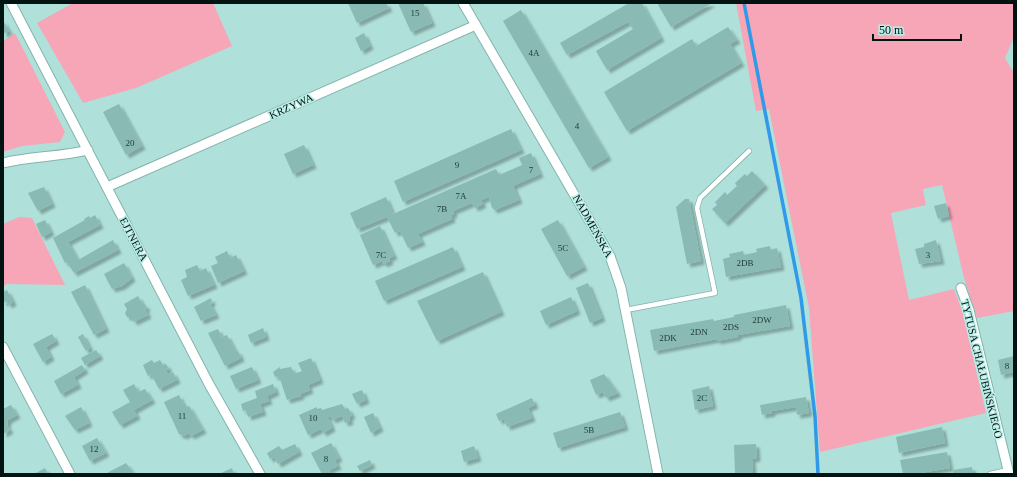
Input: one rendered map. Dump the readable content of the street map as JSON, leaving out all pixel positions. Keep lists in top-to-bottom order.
{
  "streets": {
    "street": [
      "KRZYWA",
      "NADMEŃSKA",
      "EJTNERA",
      "TYTUSA CHAŁUBIŃSKIEGO"
    ]
  },
  "crossings": [
    ["KRZYWA", "NADMEŃSKA"],
    ["KRZYWA", "EJTNERA"]
  ],
  "house_numbers": [
    "15",
    "4A",
    "4",
    "20",
    "9",
    "7",
    "7A",
    "7B",
    "5C",
    "7C",
    "3",
    "2DB",
    "2DW",
    "2DS",
    "2DN",
    "2DK",
    "8",
    "2C",
    "11",
    "10",
    "5B",
    "12",
    "8"
  ],
  "scale_bar": "50 m"
}
